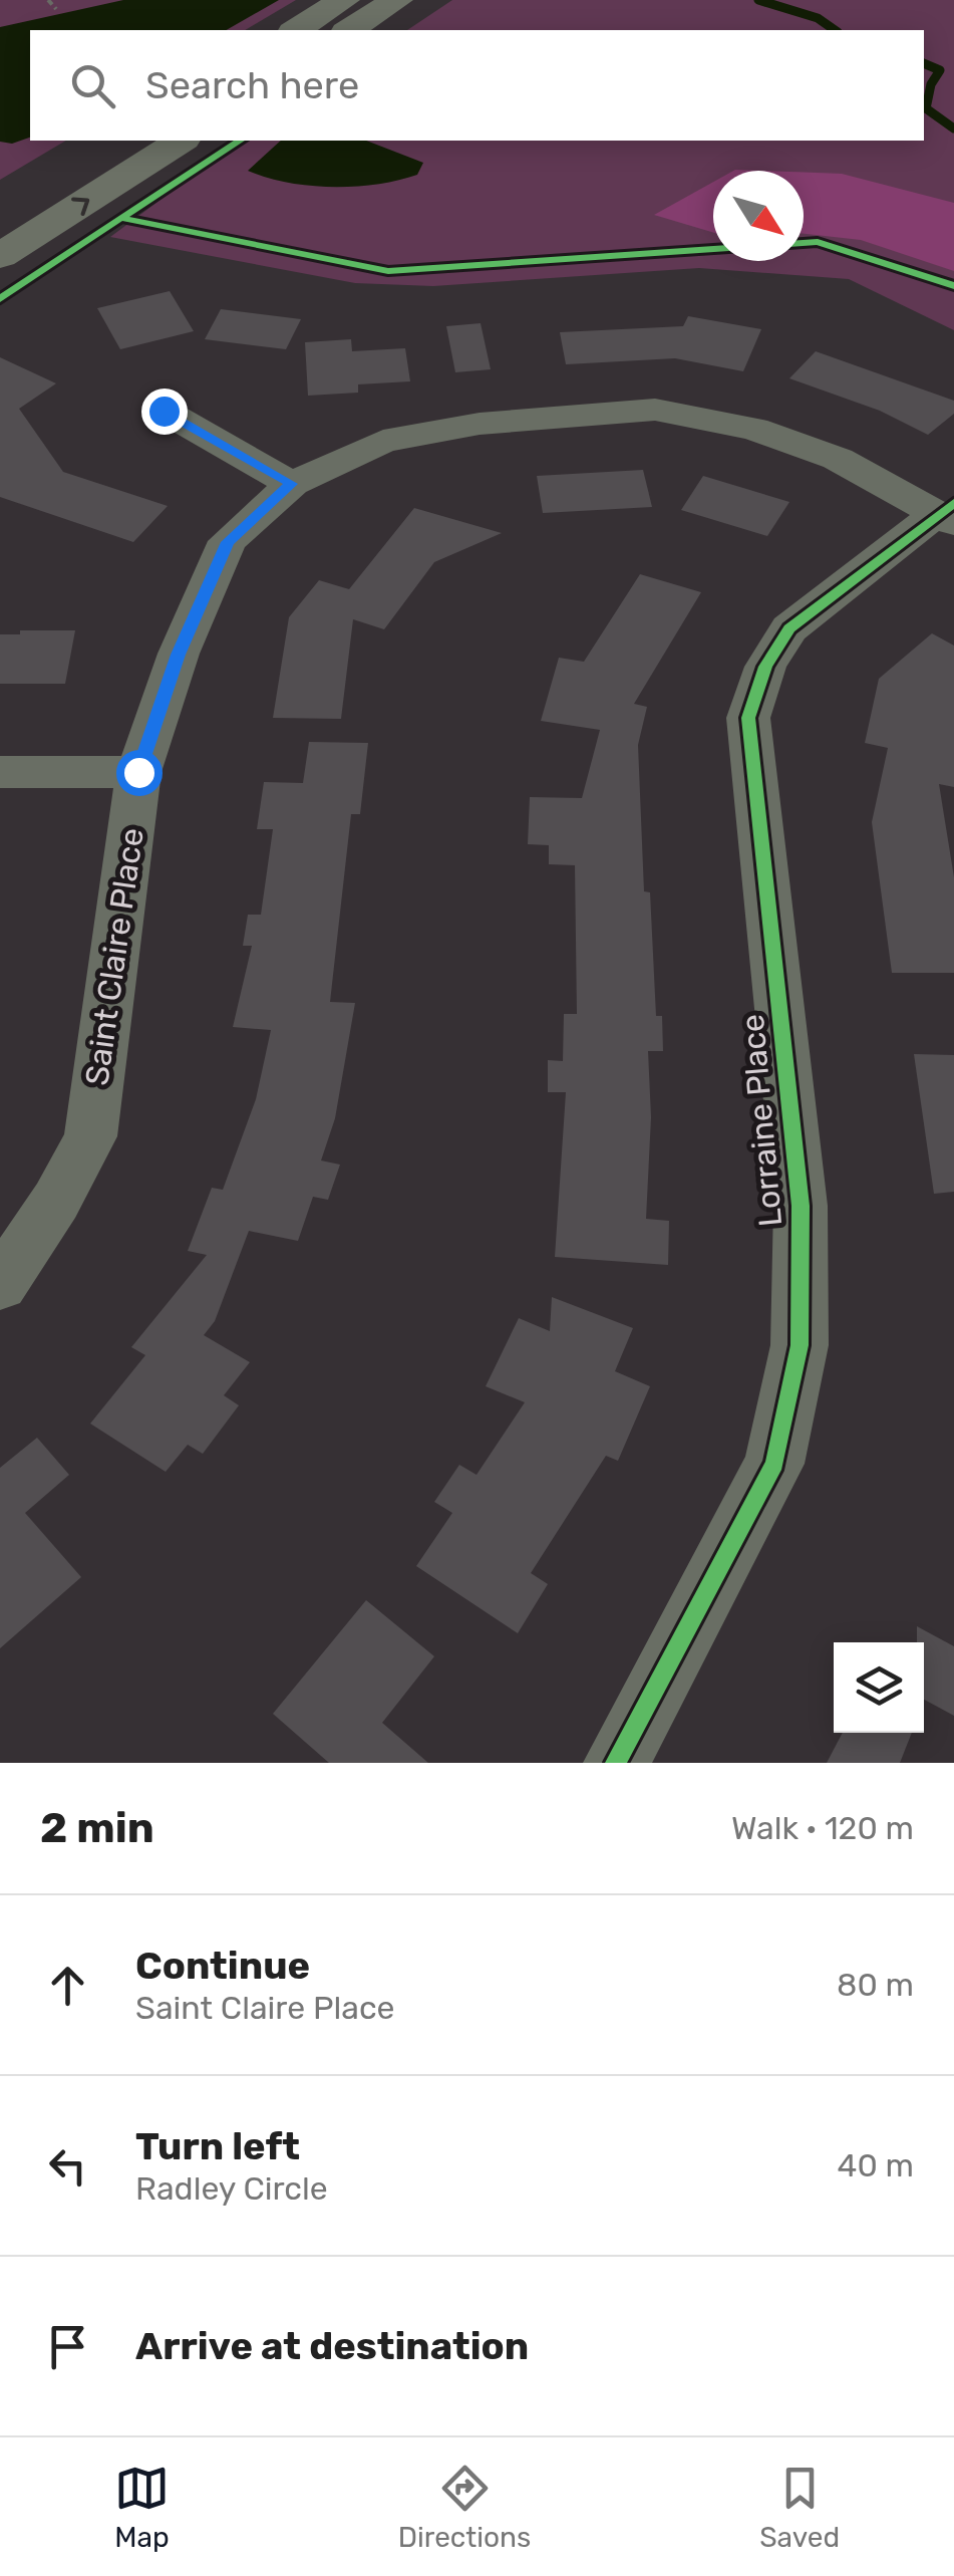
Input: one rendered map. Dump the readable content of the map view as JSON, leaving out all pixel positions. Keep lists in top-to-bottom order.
{
  "streets": {
    "street": ["Saint Claire Place", "Lorraine Place"]
  },
  "crossings": [
    ["Saint Claire Place", "Lorraine Place"]
  ],
  "north": "bottom right",
  "page": {
    "search": "Search here",
    "heading": ["2 min", "Walk · 120 m"],
    "list": [
      ["Continue", "Saint Claire Place", "80 m"],
      ["Turn left", "Radley Circle", "40 m"],
      "Arrive at destination"
    ],
    "nav": ["Map", "Directions", "Saved"]
  }
}
